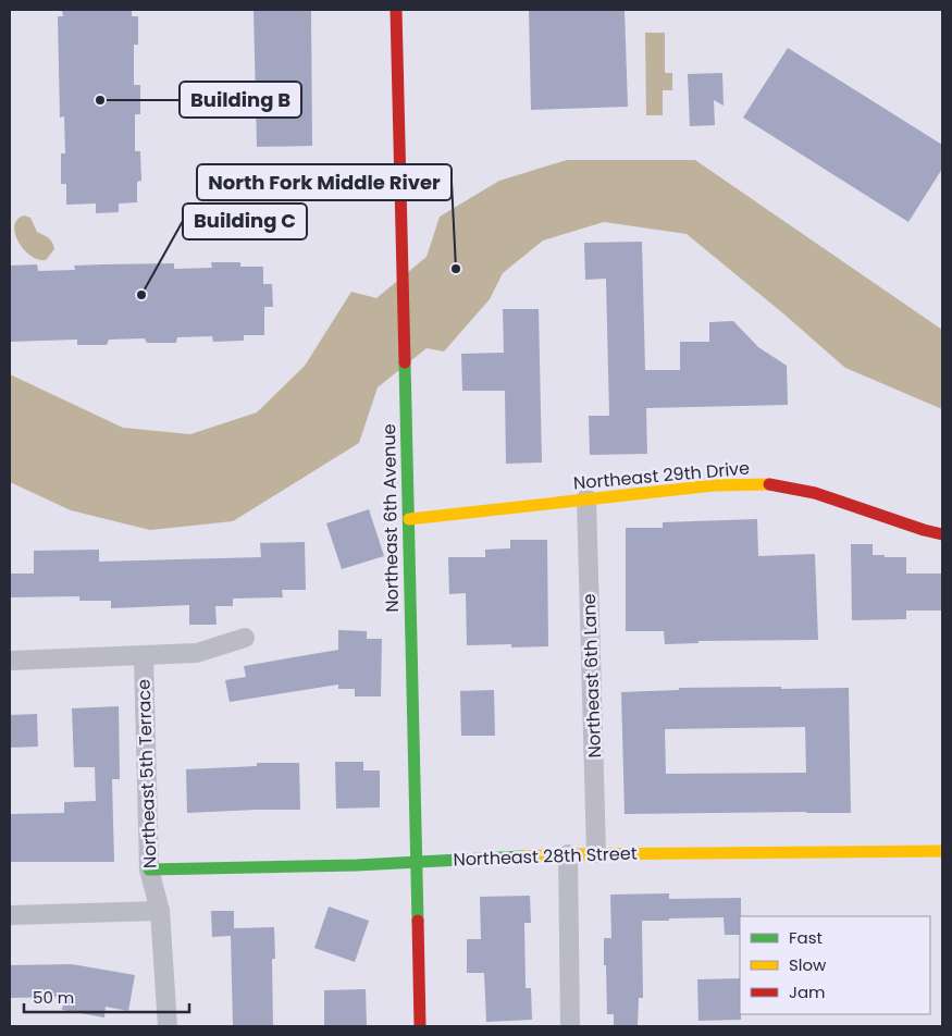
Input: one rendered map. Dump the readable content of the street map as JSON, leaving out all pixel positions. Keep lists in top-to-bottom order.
{
  "streets": {
    "street": [
      "Northeast 29th Drive",
      "Northeast 6th Avenue",
      "Northeast 6th Lane",
      "Northeast 5th Terrace",
      "Northeast 28th Street"
    ]
  },
  "crossings": [
    ["Northeast 29th Drive", "Northeast 6th Avenue"],
    ["Northeast 29th Drive", "Northeast 6th Lane"],
    ["Northeast 6th Avenue", "Northeast 28th Street"],
    ["Northeast 6th Lane", "Northeast 28th Street"],
    ["Northeast 5th Terrace", "Northeast 28th Street"]
  ],
  "places": ["Building B", "North Fork Middle River", "Building C"],
  "legend": ["Fast", "Slow", "Jam"],
  "scale_bar": "50 m"
}
